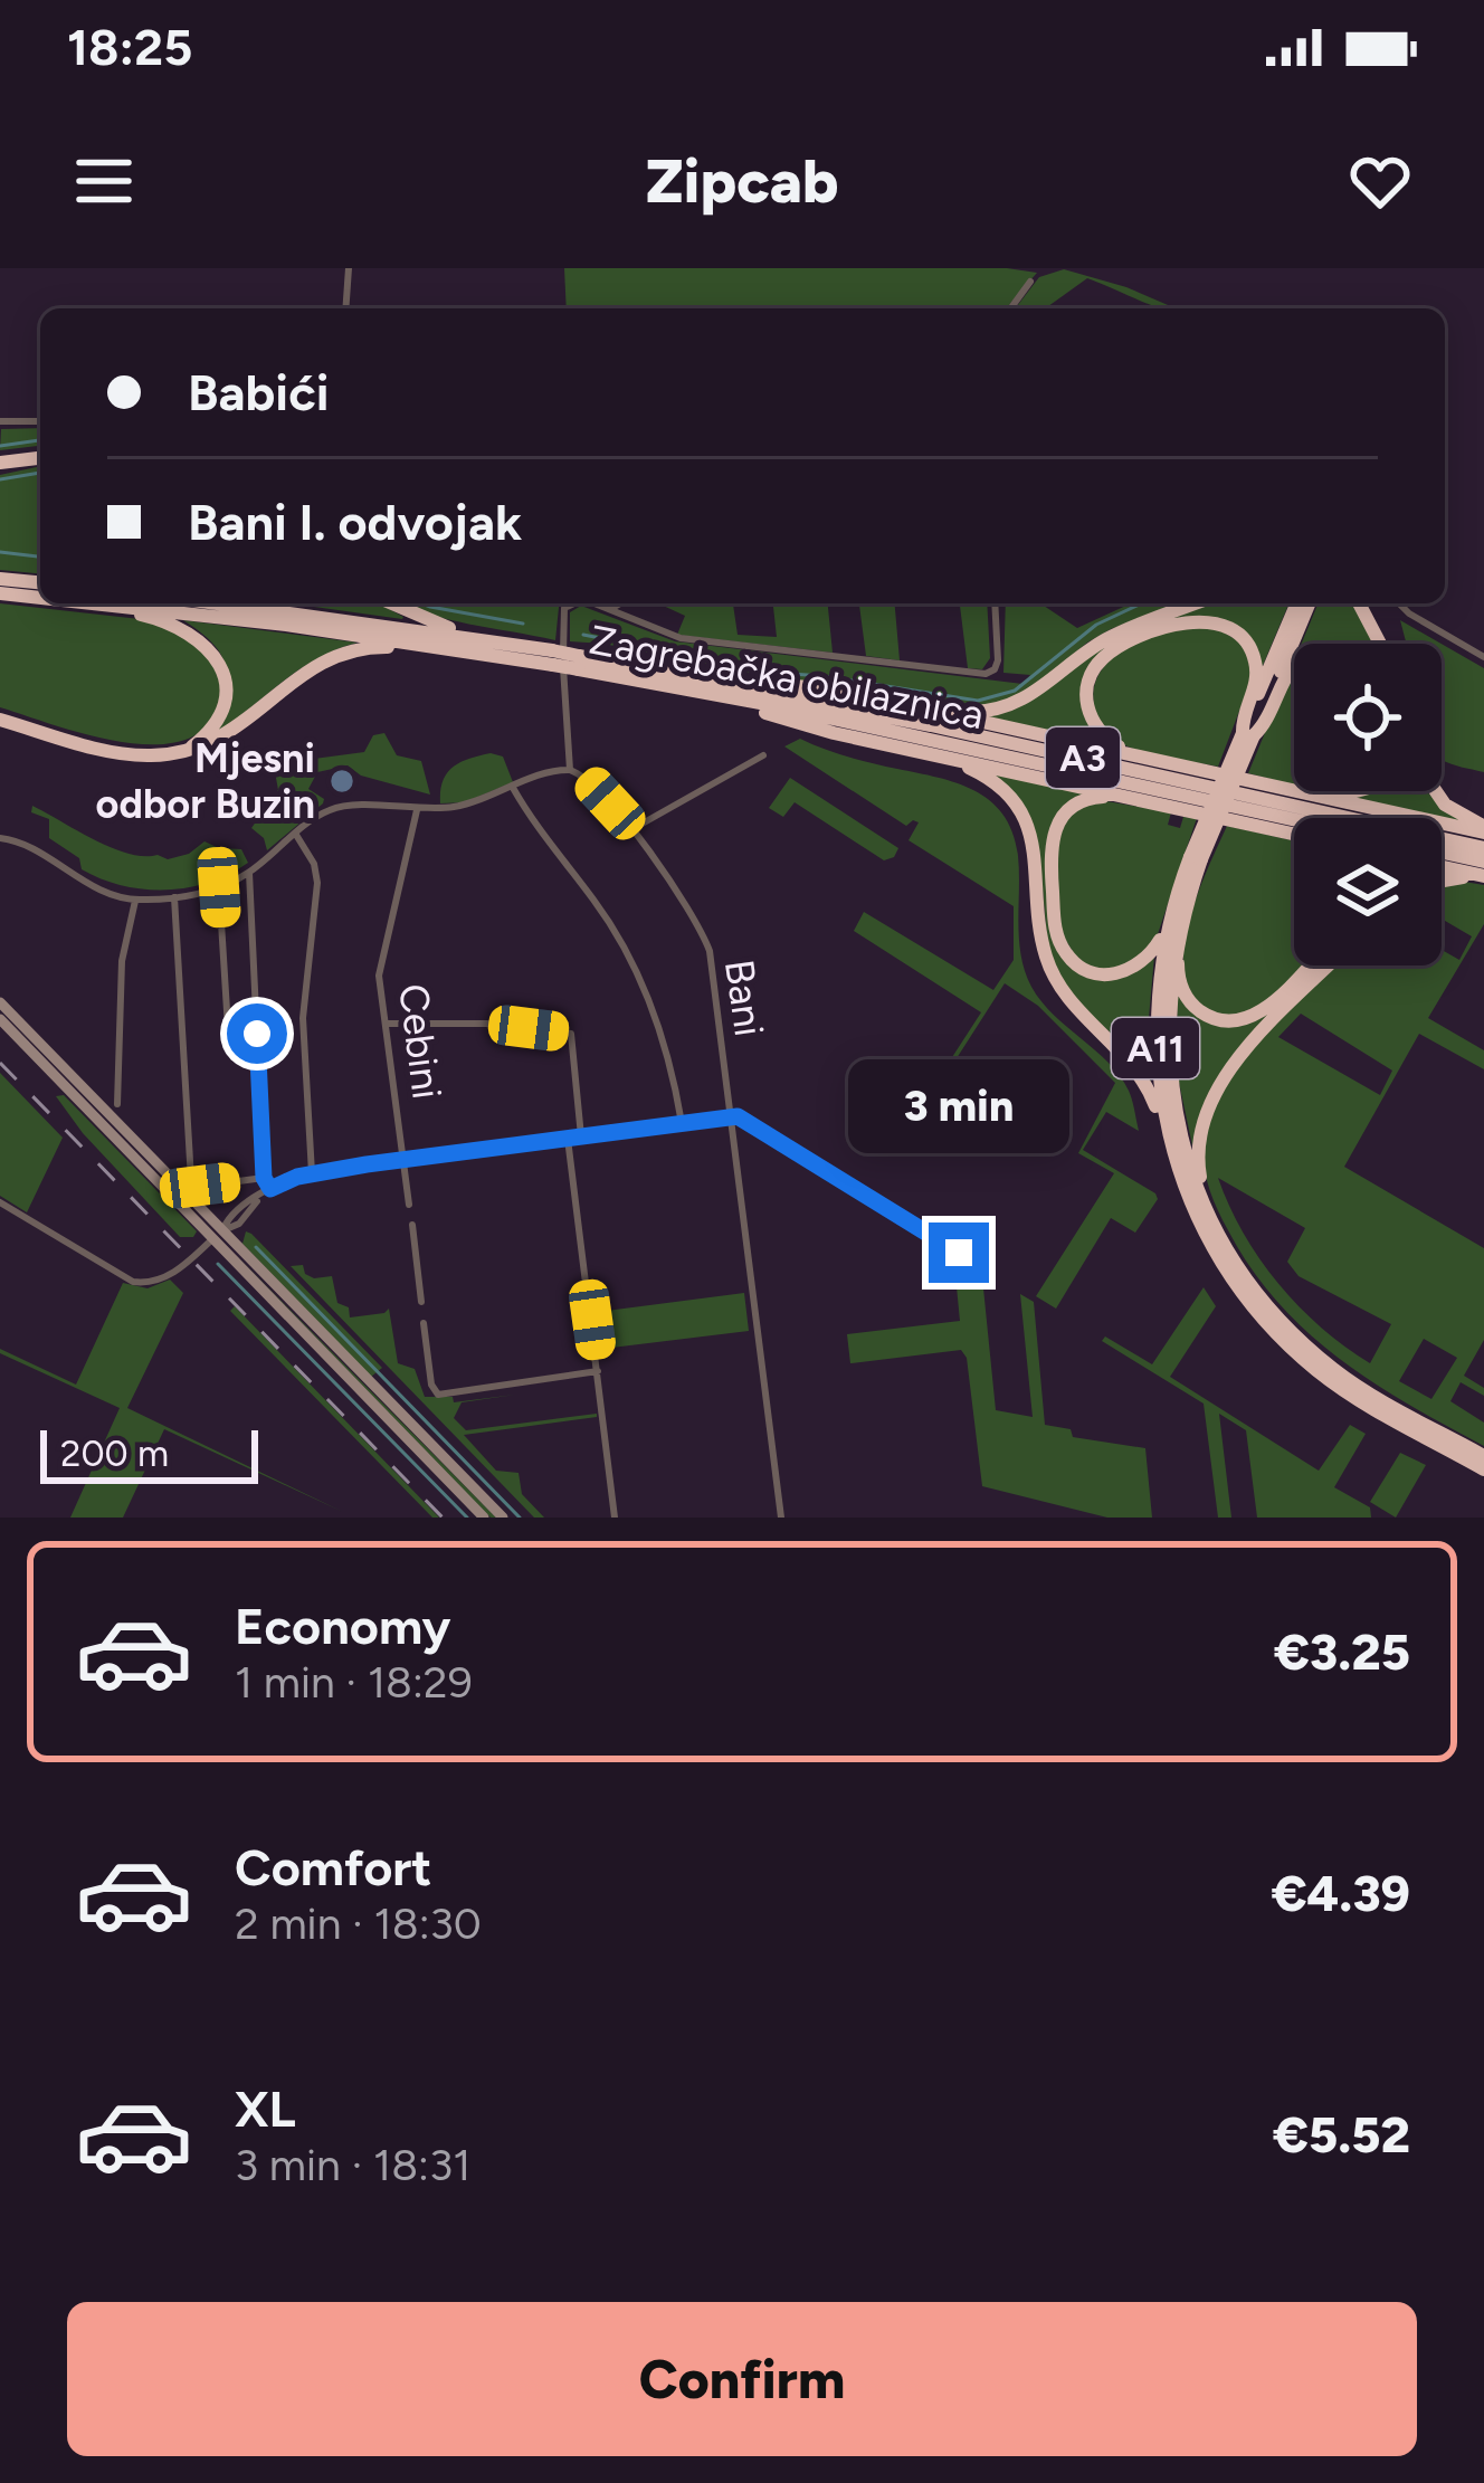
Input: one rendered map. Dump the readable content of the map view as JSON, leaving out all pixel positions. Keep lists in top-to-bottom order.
{
  "streets": {
    "highway": ["Zagrebačka obilaznica", "A3", "A11"],
    "street": ["Bani", "Cebini"]
  },
  "places": ["Mjesni odbor Buzin"],
  "scale_bar": "200 m",
  "page": {
    "status": "18:25",
    "header": "Zipcab",
    "banner": ["Babići", "Bani I. odvojak"],
    "bubble": "3 min",
    "scale": "200 m",
    "list": [
      {
        "name": "Economy",
        "note": "1 min · 18:29",
        "value": "€3.25"
      },
      {
        "name": "Comfort",
        "note": "2 min · 18:30",
        "value": "€4.39"
      },
      {
        "name": "XL",
        "note": "3 min · 18:31",
        "value": "€5.52"
      }
    ],
    "buttons": "Confirm"
  }
}
